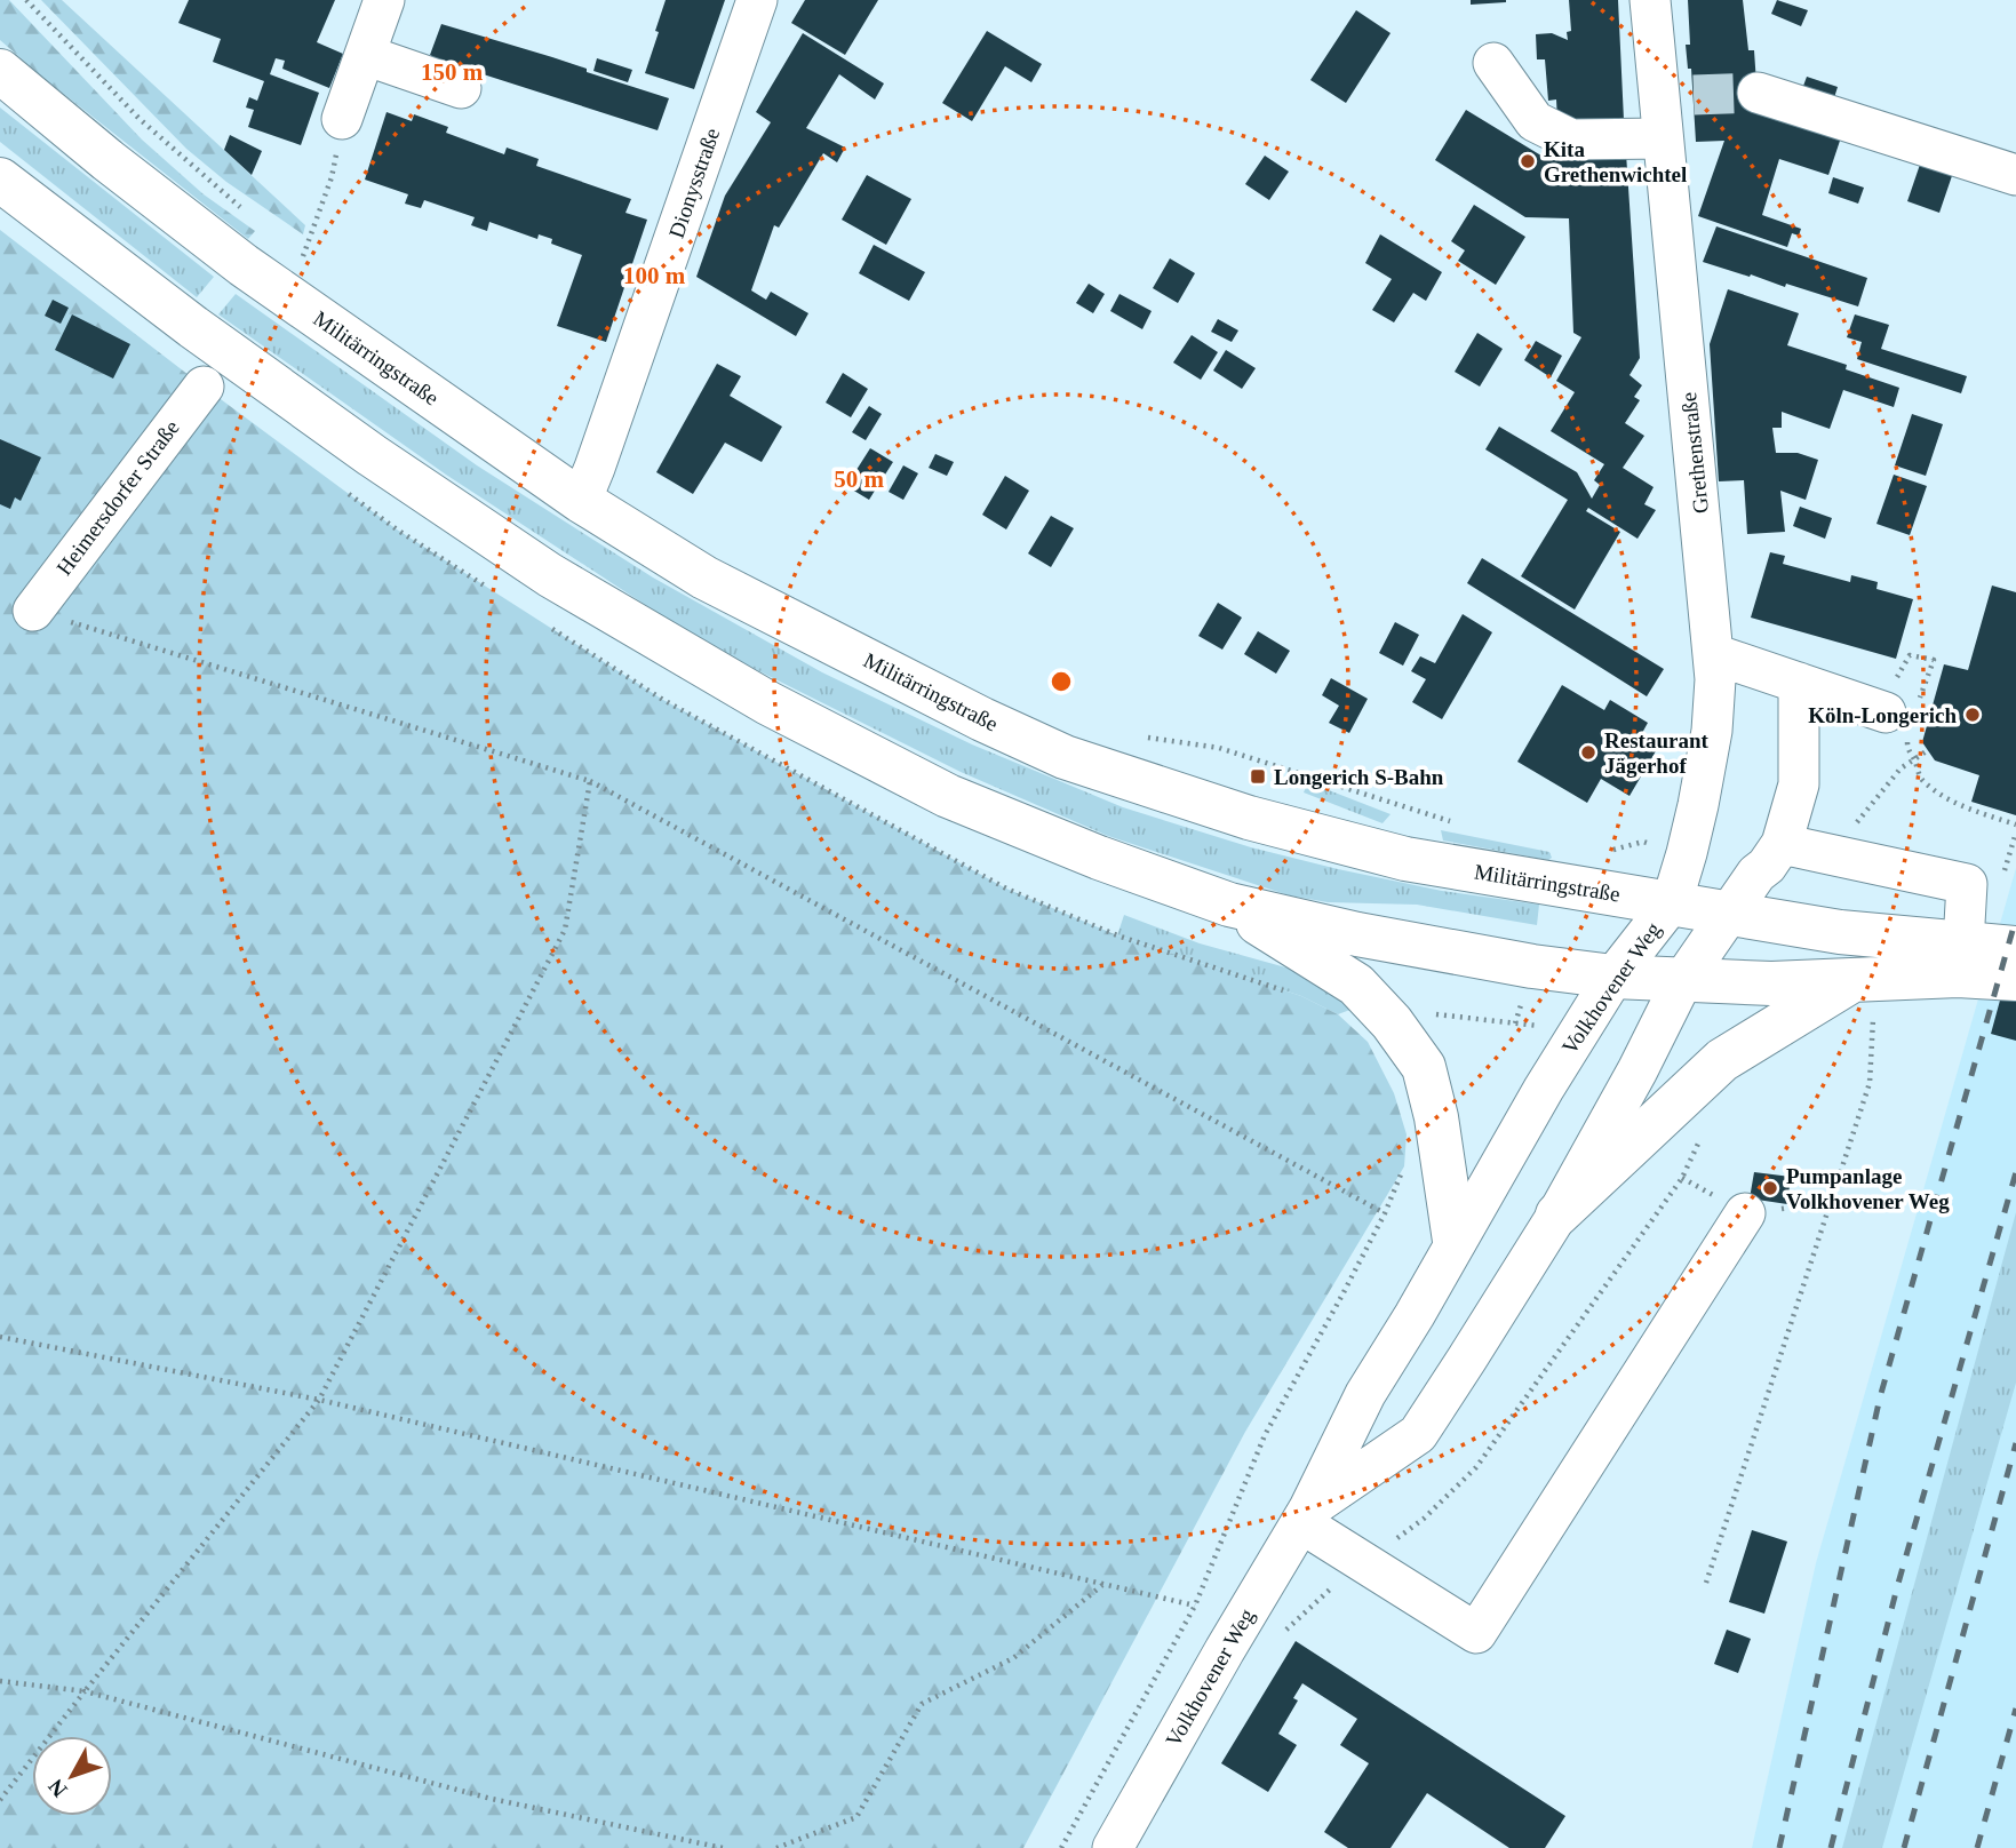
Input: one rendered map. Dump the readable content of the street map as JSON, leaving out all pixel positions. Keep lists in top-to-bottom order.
{
  "streets": {
    "main road": ["Militärringstraße"],
    "street": [
      "Dionysstraße",
      "Grethenstraße",
      "Heimersdorfer Straße",
      "Volkhovener Weg"
    ]
  },
  "crossings": [
    ["Dionysstraße", "Militärringstraße"],
    ["Militärringstraße", "Grethenstraße"],
    ["Militärringstraße", "Volkhovener Weg"],
    ["Grethenstraße", "Volkhovener Weg"]
  ],
  "places": {
    "other": [
      "Kita Grethenwichtel",
      "Köln-Longerich",
      "Restaurant Jägerhof",
      "Pumpanlage Volkhovener Weg"
    ],
    "transit": ["Longerich S-Bahn"]
  },
  "north": "bottom left",
  "rings": ["150 m", "100 m", "50 m"]
}
